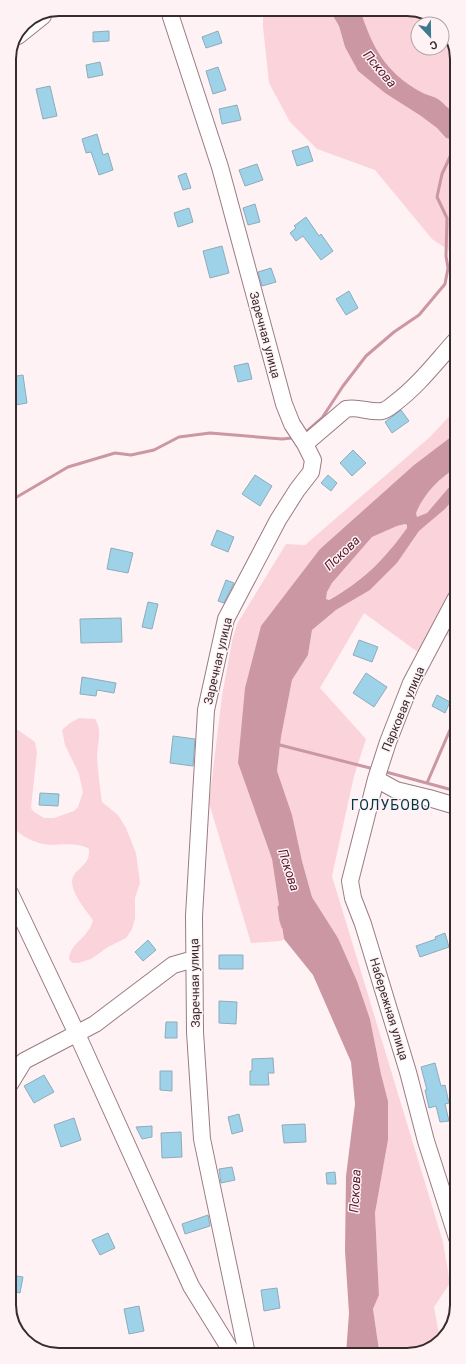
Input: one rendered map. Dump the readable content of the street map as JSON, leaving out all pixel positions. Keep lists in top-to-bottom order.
{
  "streets": {
    "street": ["Заречная улица", "Парковая улица", "Набережная улица"]
  },
  "crossings": [
    ["Парковая улица", "Набережная улица"]
  ],
  "districts": ["ГОЛУБОВО"],
  "water": ["Пскова"],
  "north": "bottom"
}
